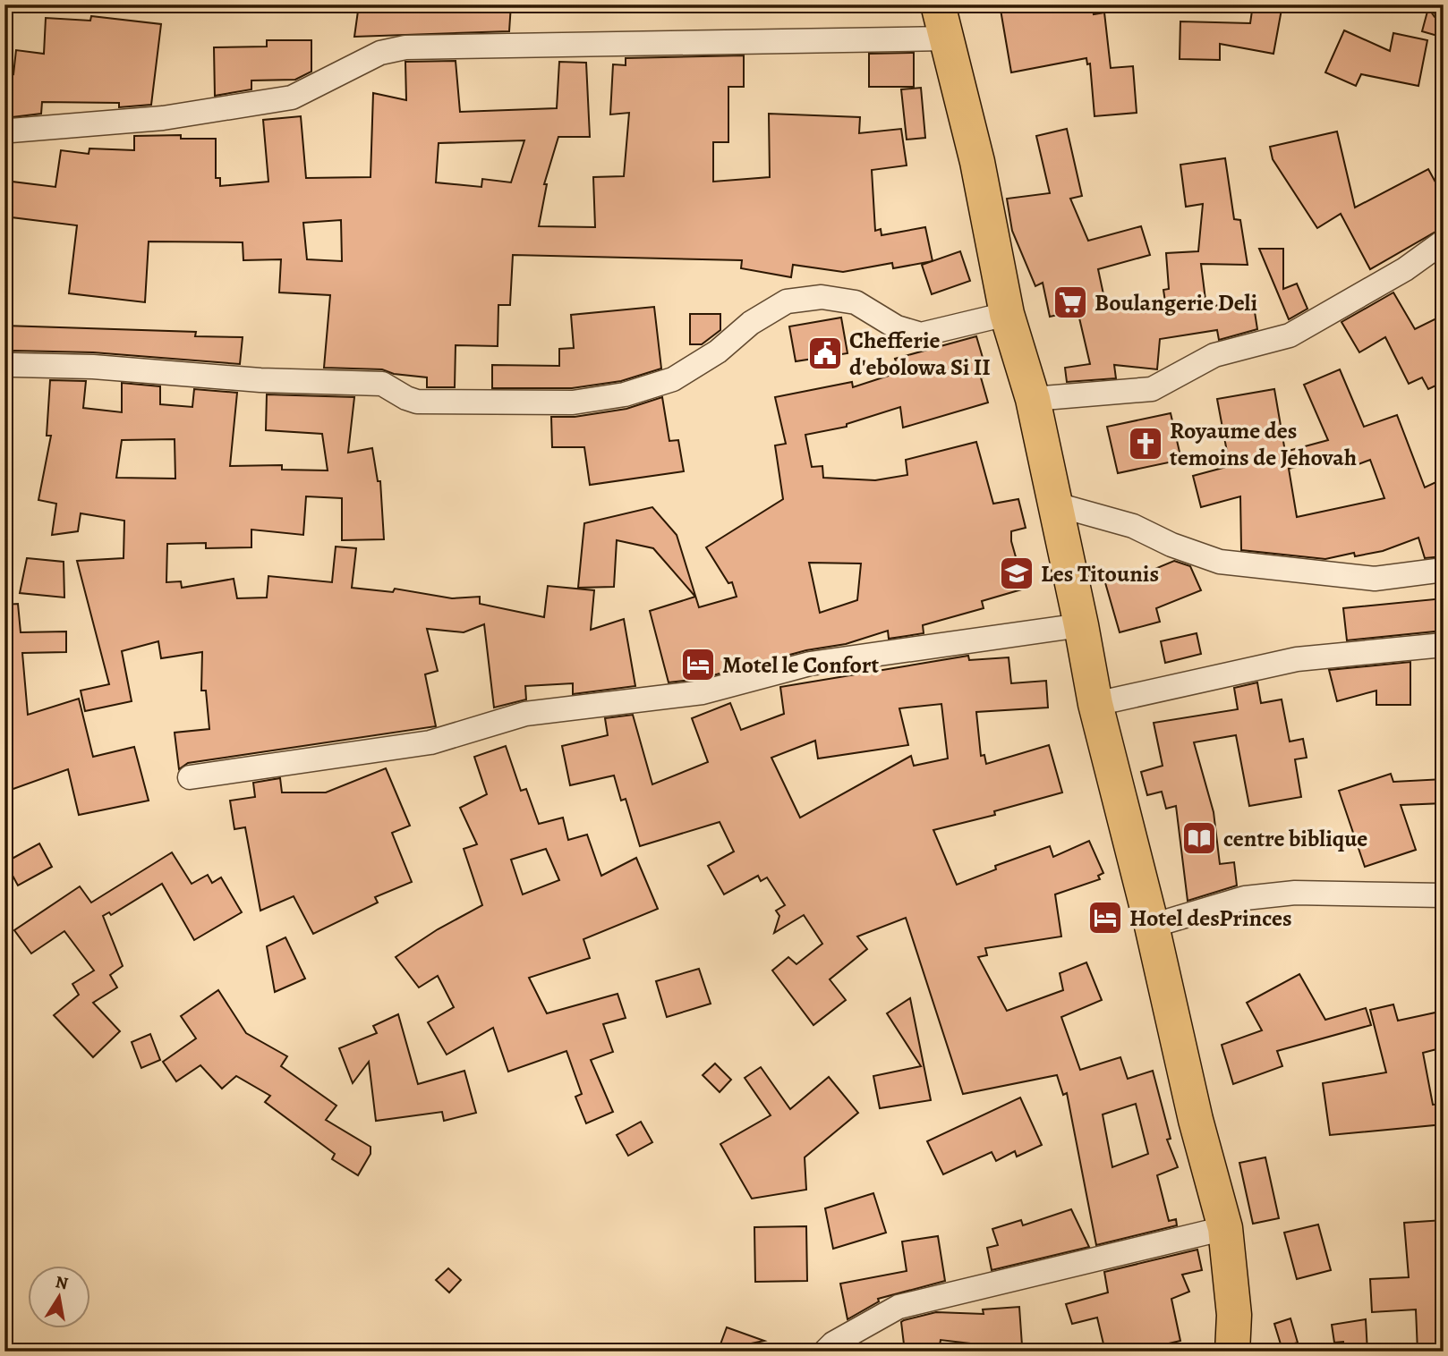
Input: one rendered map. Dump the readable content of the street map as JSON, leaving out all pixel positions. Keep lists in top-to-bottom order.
{
  "places": {
    "supermarket": ["Boulangerie Deli"],
    "public building": ["Chefferie d'ebolowa Si II"],
    "church": ["Royaume des temoins de Jehovah"],
    "school or university": ["Les Titounis"],
    "hotel": ["Motel le Confort", "Hotel desPrinces"],
    "library": ["centre biblique"]
  },
  "north": "top"
}
